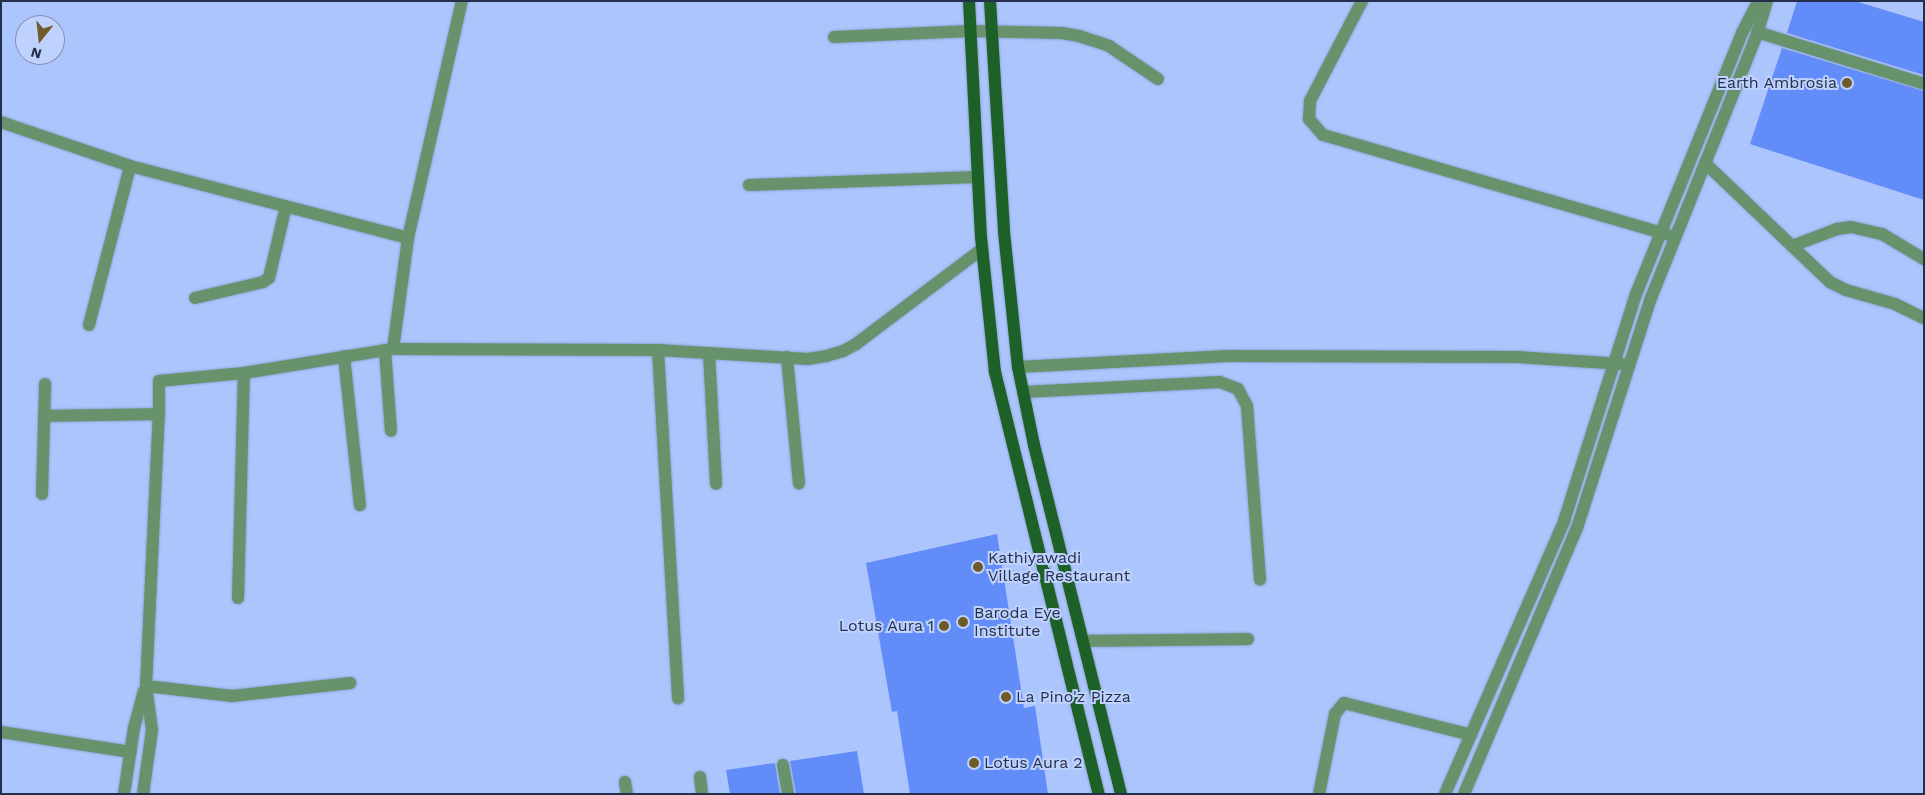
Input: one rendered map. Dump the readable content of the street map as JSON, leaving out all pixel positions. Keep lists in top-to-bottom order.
{
  "places": [
    "Earth Ambrosia",
    "Kathiyawadi Village Restaurant",
    "Baroda Eye Institute",
    "Lotus Aura 1",
    "La Pino'z Pizza",
    "Lotus Aura 2"
  ],
  "north": "bottom"
}
